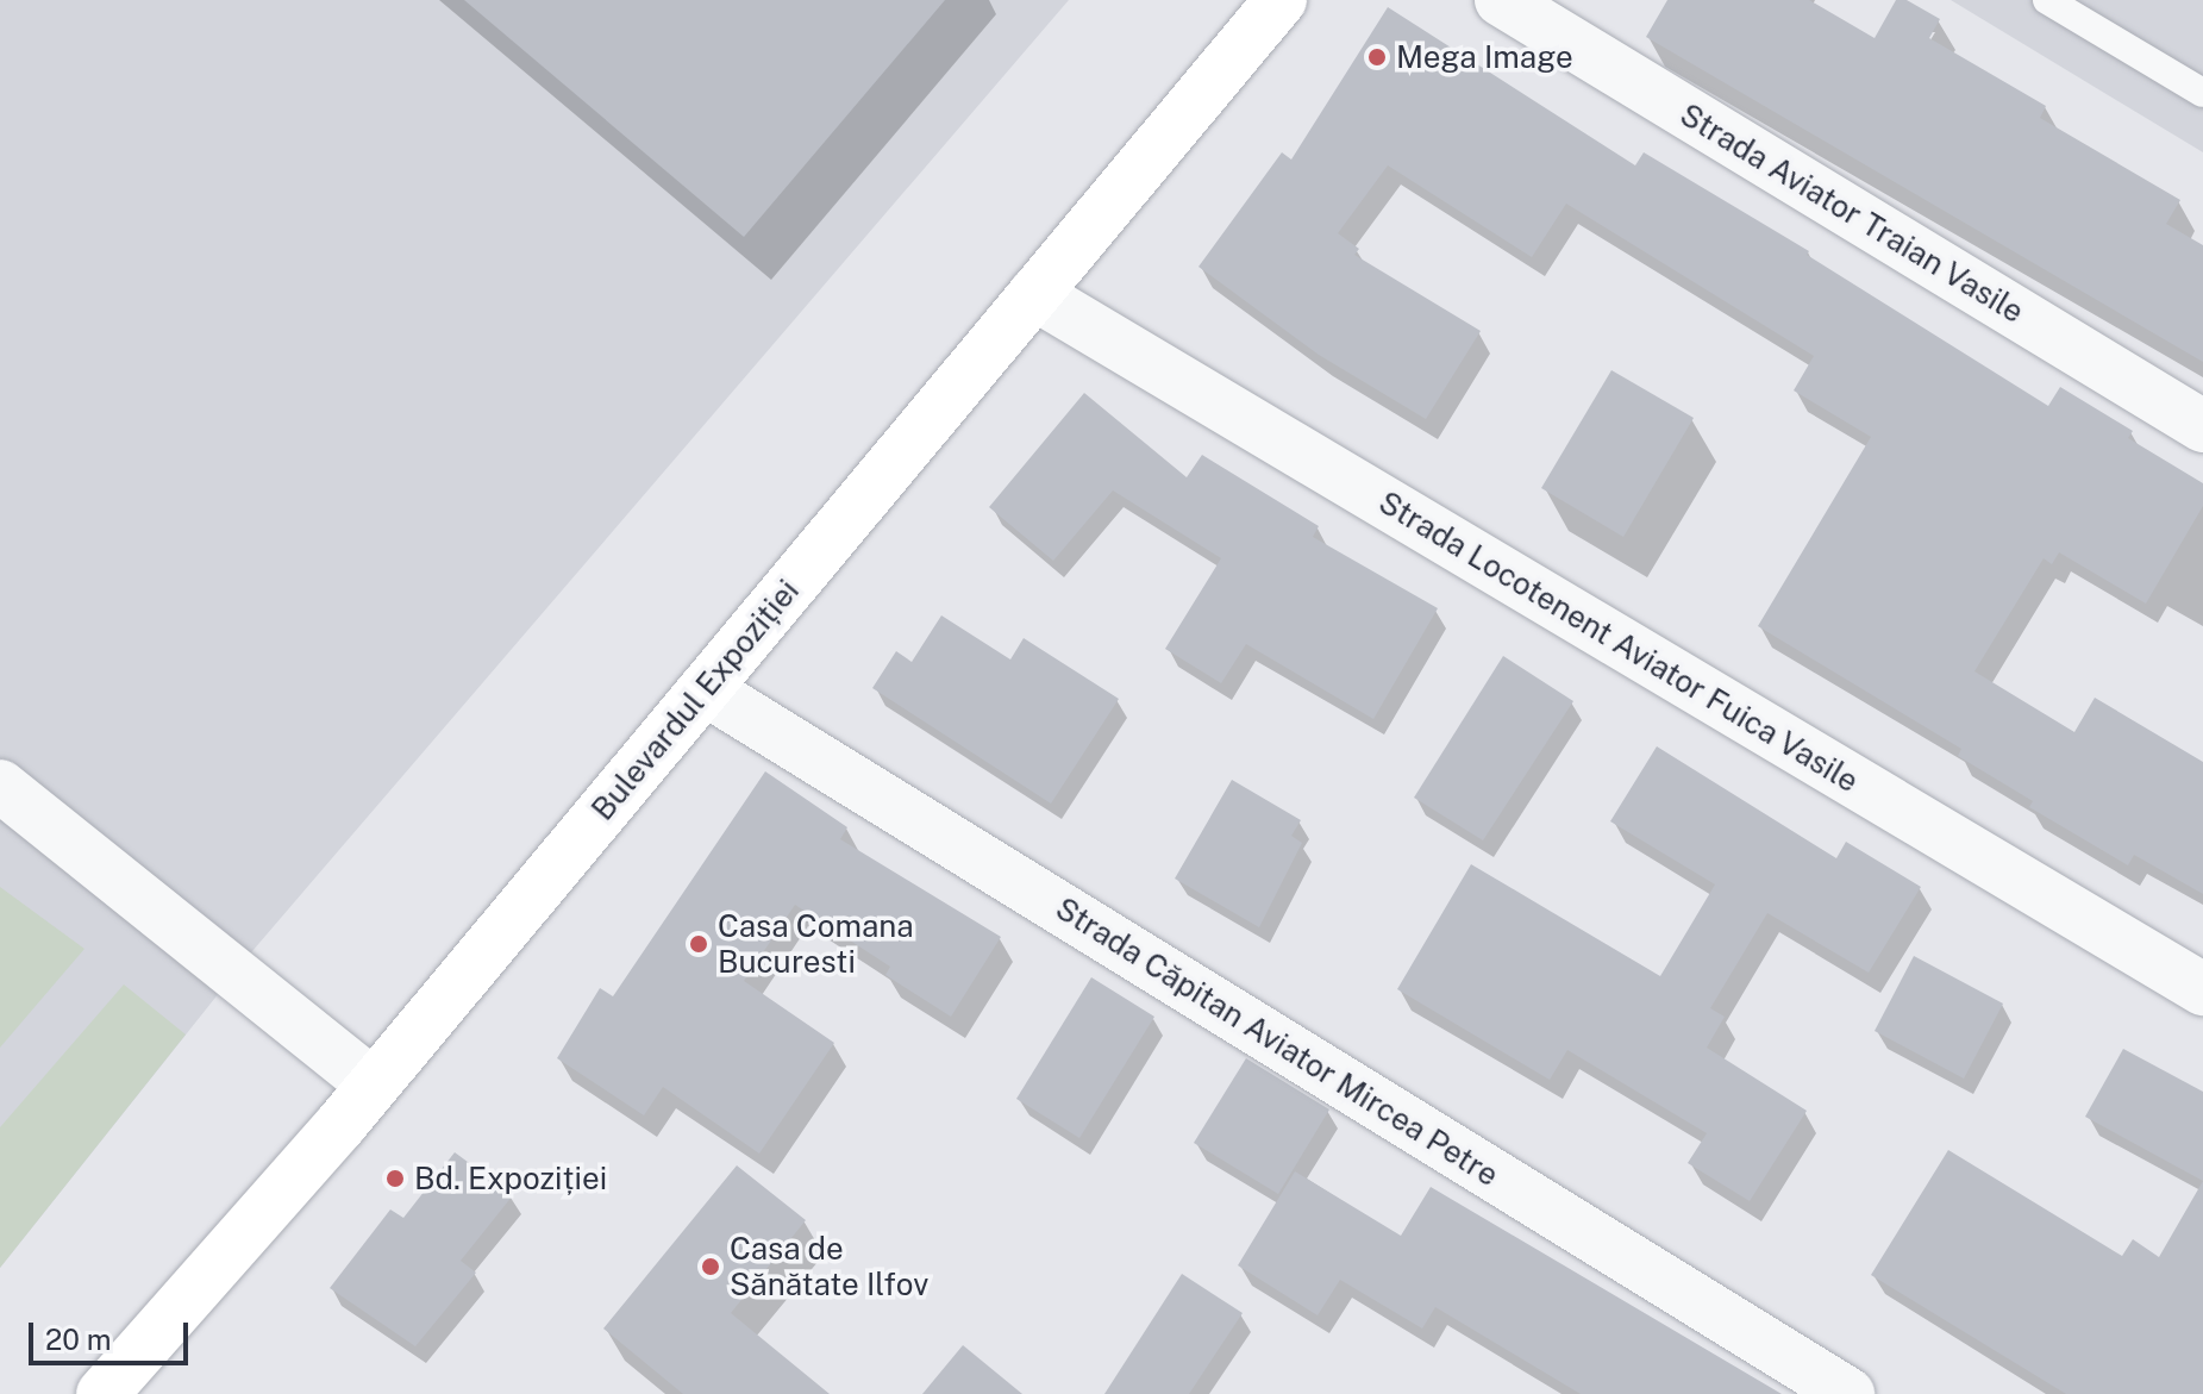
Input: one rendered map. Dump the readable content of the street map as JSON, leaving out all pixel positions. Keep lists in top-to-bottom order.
{
  "streets": {
    "street": [
      "Strada Aviator Traian Vasile",
      "Strada Locotenent Aviator Fuica Vasile",
      "Bulevardul Expoziției",
      "Strada Căpitan Aviator Mircea Petre"
    ]
  },
  "crossings": [
    ["Strada Locotenent Aviator Fuica Vasile", "Bulevardul Expoziției"],
    ["Bulevardul Expoziției", "Strada Căpitan Aviator Mircea Petre"]
  ],
  "places": [
    "Mega Image",
    "Casa Comana Bucuresti",
    "Bd. Expoziției",
    "Casa de Sănătate Ilfov"
  ],
  "scale_bar": "20 m"
}
